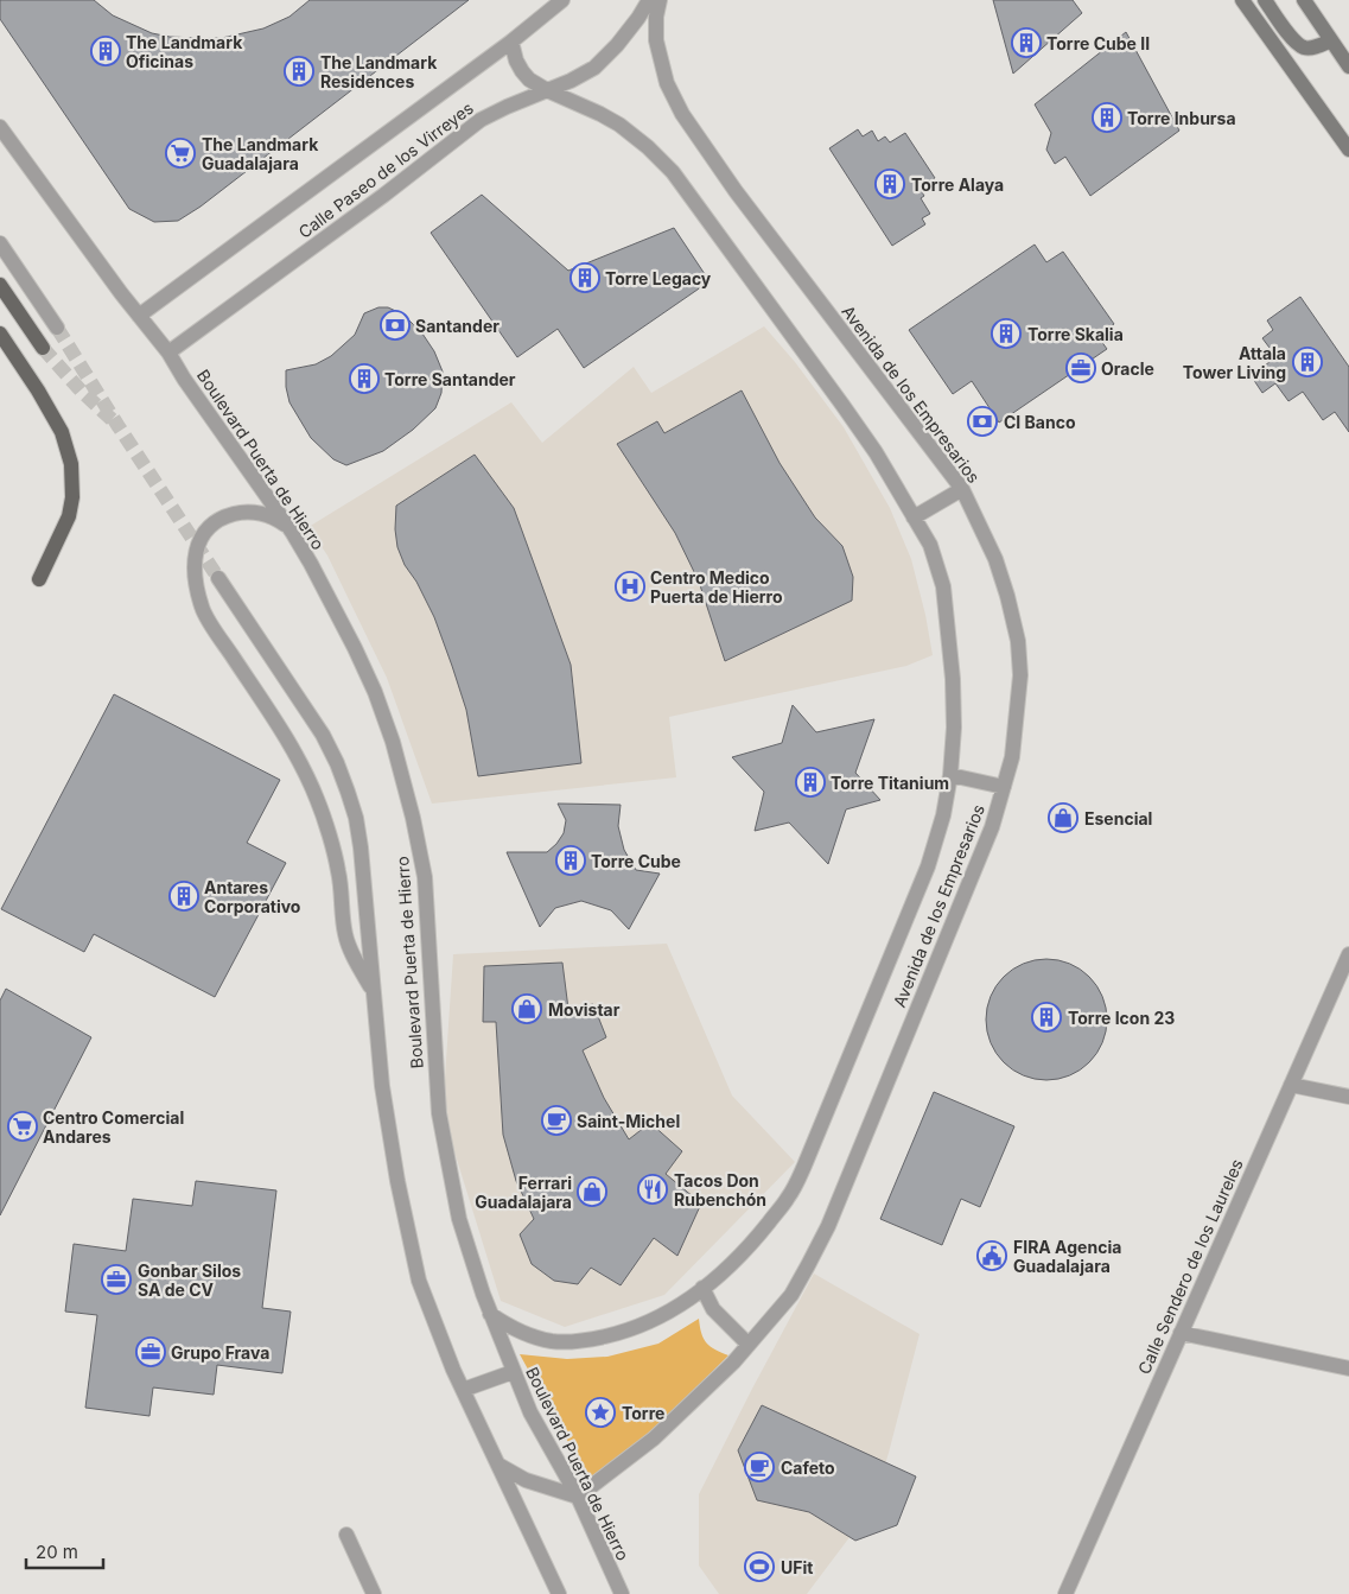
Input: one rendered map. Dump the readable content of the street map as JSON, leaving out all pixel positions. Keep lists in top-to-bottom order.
{
  "streets": {
    "street": [
      "Calle Paseo de los Virreyes",
      "Avenida de los Empresarios",
      "Boulevard Puerta de Hierro",
      "Calle Sendero de los Laureles"
    ]
  },
  "crossings": [
    ["Calle Paseo de los Virreyes", "Avenida de los Empresarios"],
    ["Calle Paseo de los Virreyes", "Boulevard Puerta de Hierro"],
    ["Avenida de los Empresarios", "Boulevard Puerta de Hierro"]
  ],
  "places": {
    "building": [
      "Torre Cube II",
      "The Landmark Oficinas",
      "The Landmark Residences",
      "Torre Inbursa",
      "Torre Alaya",
      "Torre Legacy",
      "Torre Skalia",
      "Attala Tower Living",
      "Torre Santander",
      "Torre Titanium",
      "Torre Cube",
      "Antares Corporativo",
      "Torre Icon 23"
    ],
    "supermarket": ["The Landmark Guadalajara", "Centro Comercial Andares"],
    "bank": ["Santander", "CI Banco"],
    "office": ["Oracle", "Gonbar Silos SA de CV", "Grupo Frava"],
    "hospital": ["Centro Medico Puerta de Hierro"],
    "shop": ["Esencial", "Movistar", "Ferrari Guadalajara"],
    "cafe": ["Saint-Michel", "Cafeto"],
    "restaurant": ["Tacos Don Rubenchón"],
    "public building": ["FIRA Agencia Guadalajara"],
    "place": ["Torre"],
    "sports": ["UFit"]
  },
  "scale_bar": "20 m"
}
